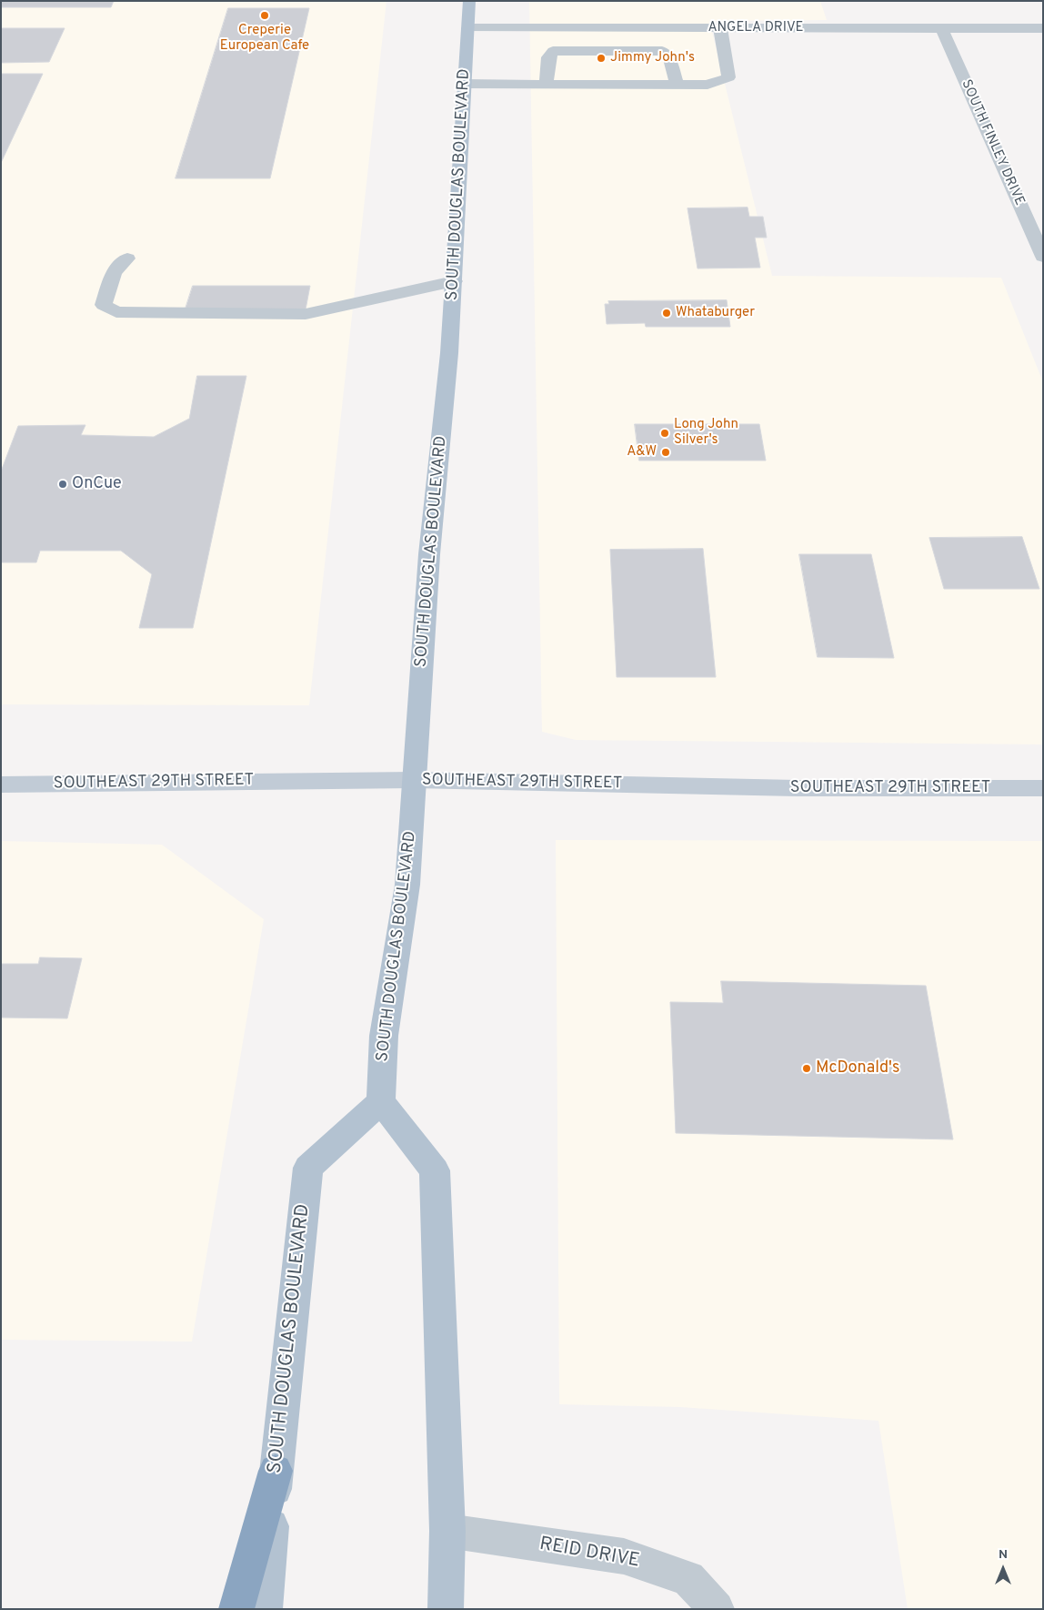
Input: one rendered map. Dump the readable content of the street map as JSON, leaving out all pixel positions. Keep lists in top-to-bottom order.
{
  "streets": {
    "main road": ["SOUTH DOUGLAS BOULEVARD", "SOUTHEAST 29TH STREET"],
    "street": ["ANGELA DRIVE", "SOUTH FINLEY DRIVE", "REID DRIVE"]
  },
  "crossings": [
    ["ANGELA DRIVE", "SOUTH FINLEY DRIVE"],
    ["ANGELA DRIVE", "SOUTH DOUGLAS BOULEVARD"],
    ["SOUTH DOUGLAS BOULEVARD", "SOUTHEAST 29TH STREET"]
  ],
  "places": [
    "Creperie European Cafe",
    "Jimmy John's",
    "Whataburger",
    "Long John Silver's",
    "A&W",
    "OnCue",
    "McDonald's"
  ],
  "north": "top"
}
